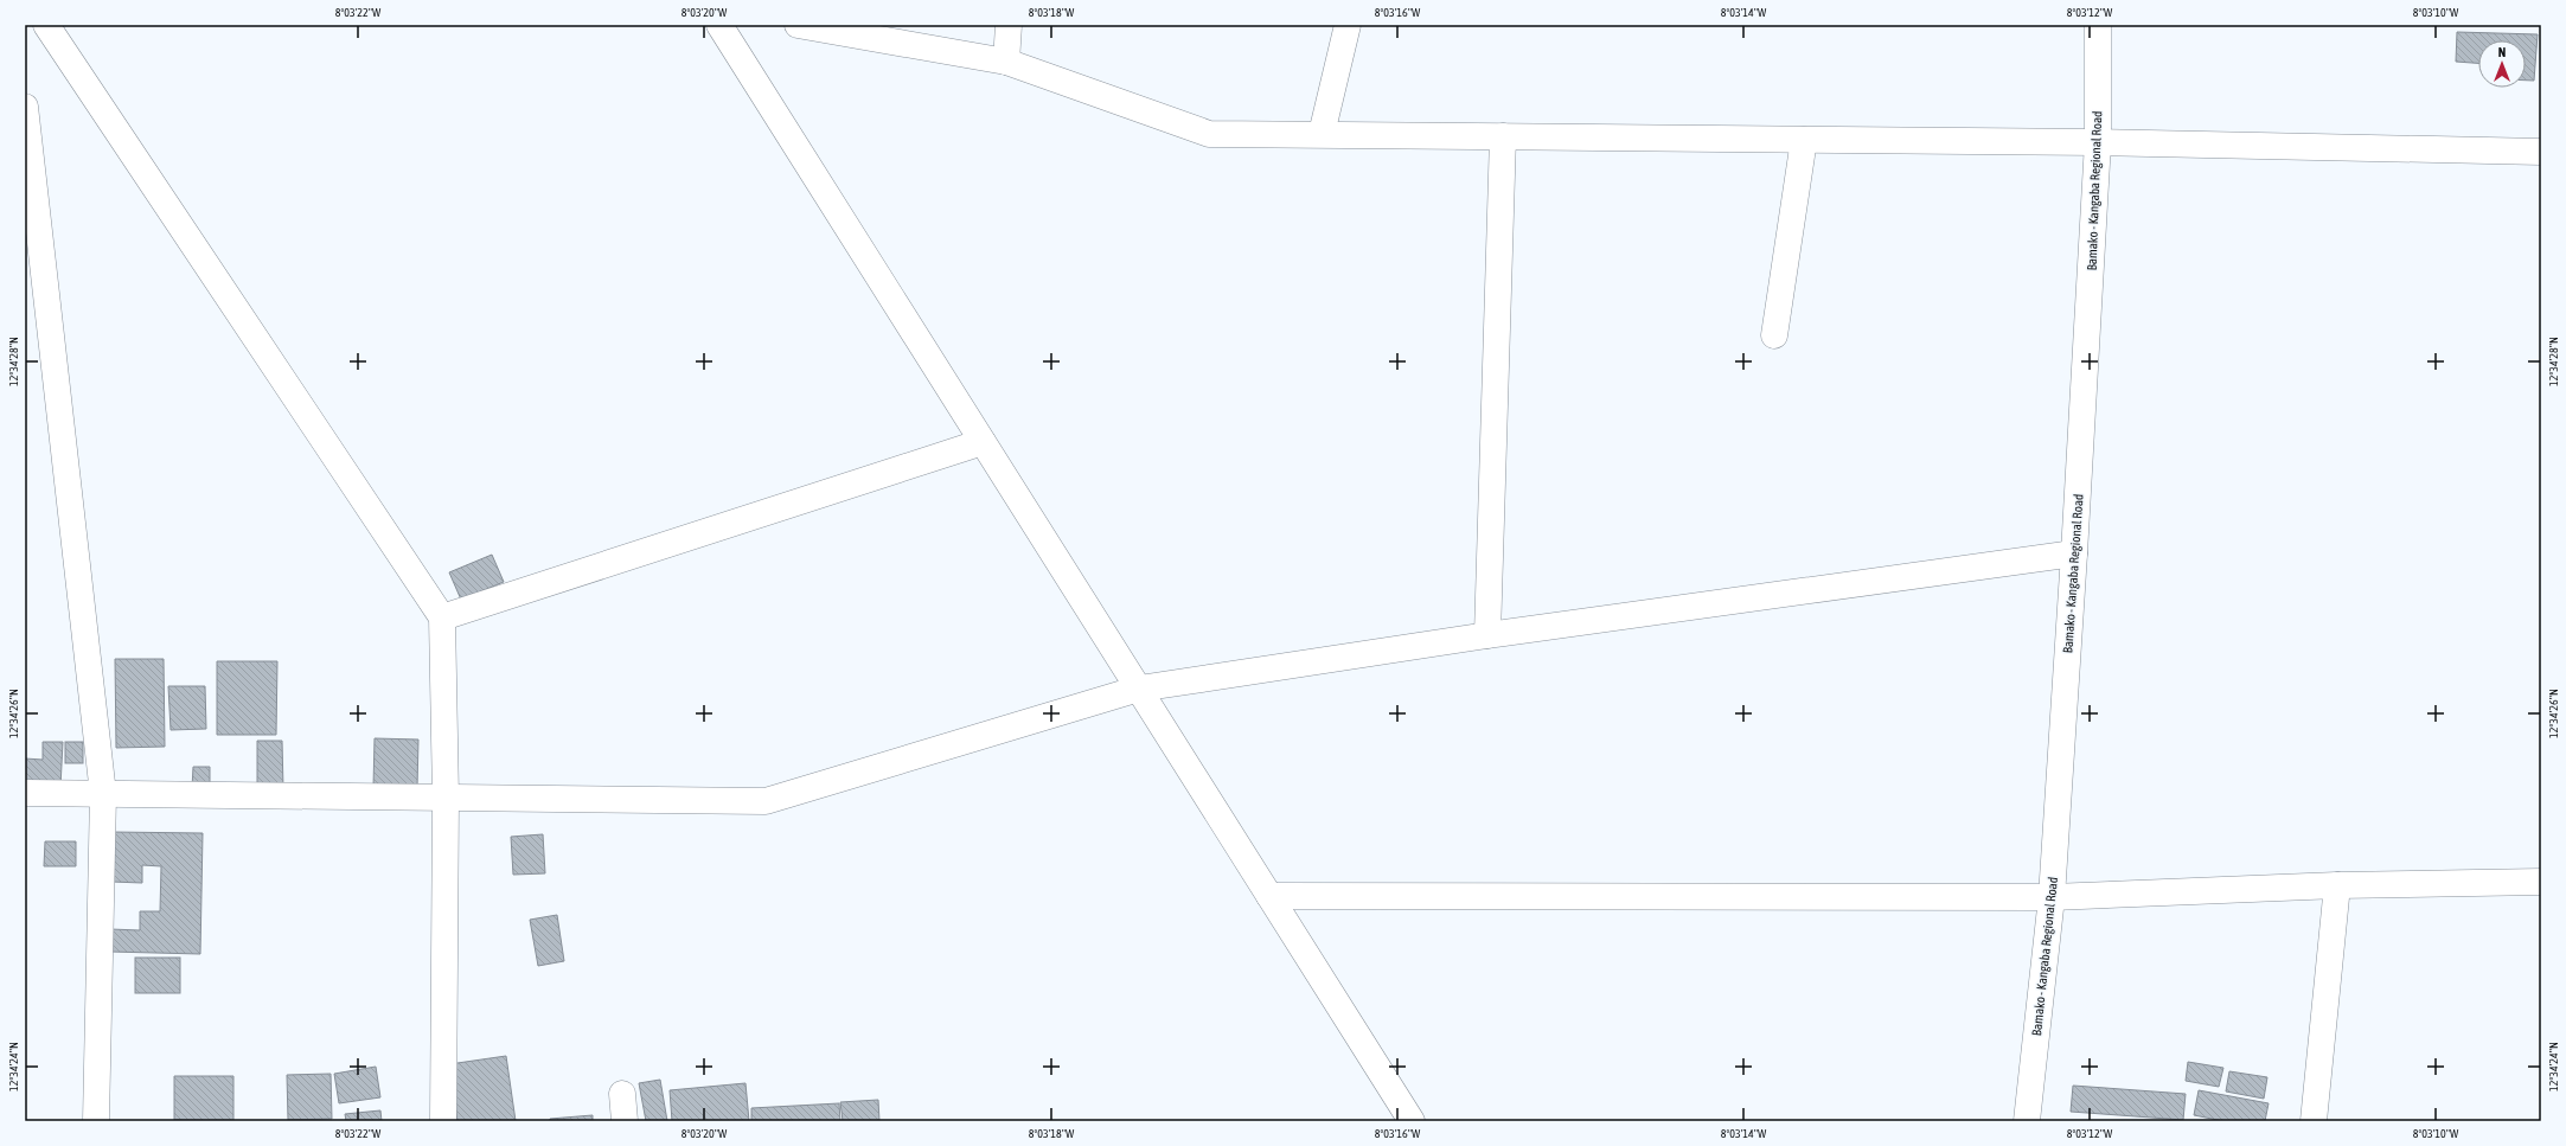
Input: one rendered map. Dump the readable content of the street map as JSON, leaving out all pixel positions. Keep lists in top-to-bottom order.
{
  "streets": {
    "street": ["Bamako - Kangaba Regional Road"]
  },
  "north": "top",
  "coordinates": [
    "8°03'22\"W",
    "8°03'20\"W",
    "8°03'18\"W",
    "8°03'16\"W",
    "8°03'14\"W",
    "8°03'12\"W",
    "8°03'10\"W",
    "12°34'28\"N",
    "12°34'26\"N",
    "12°34'24\"N"
  ]
}
